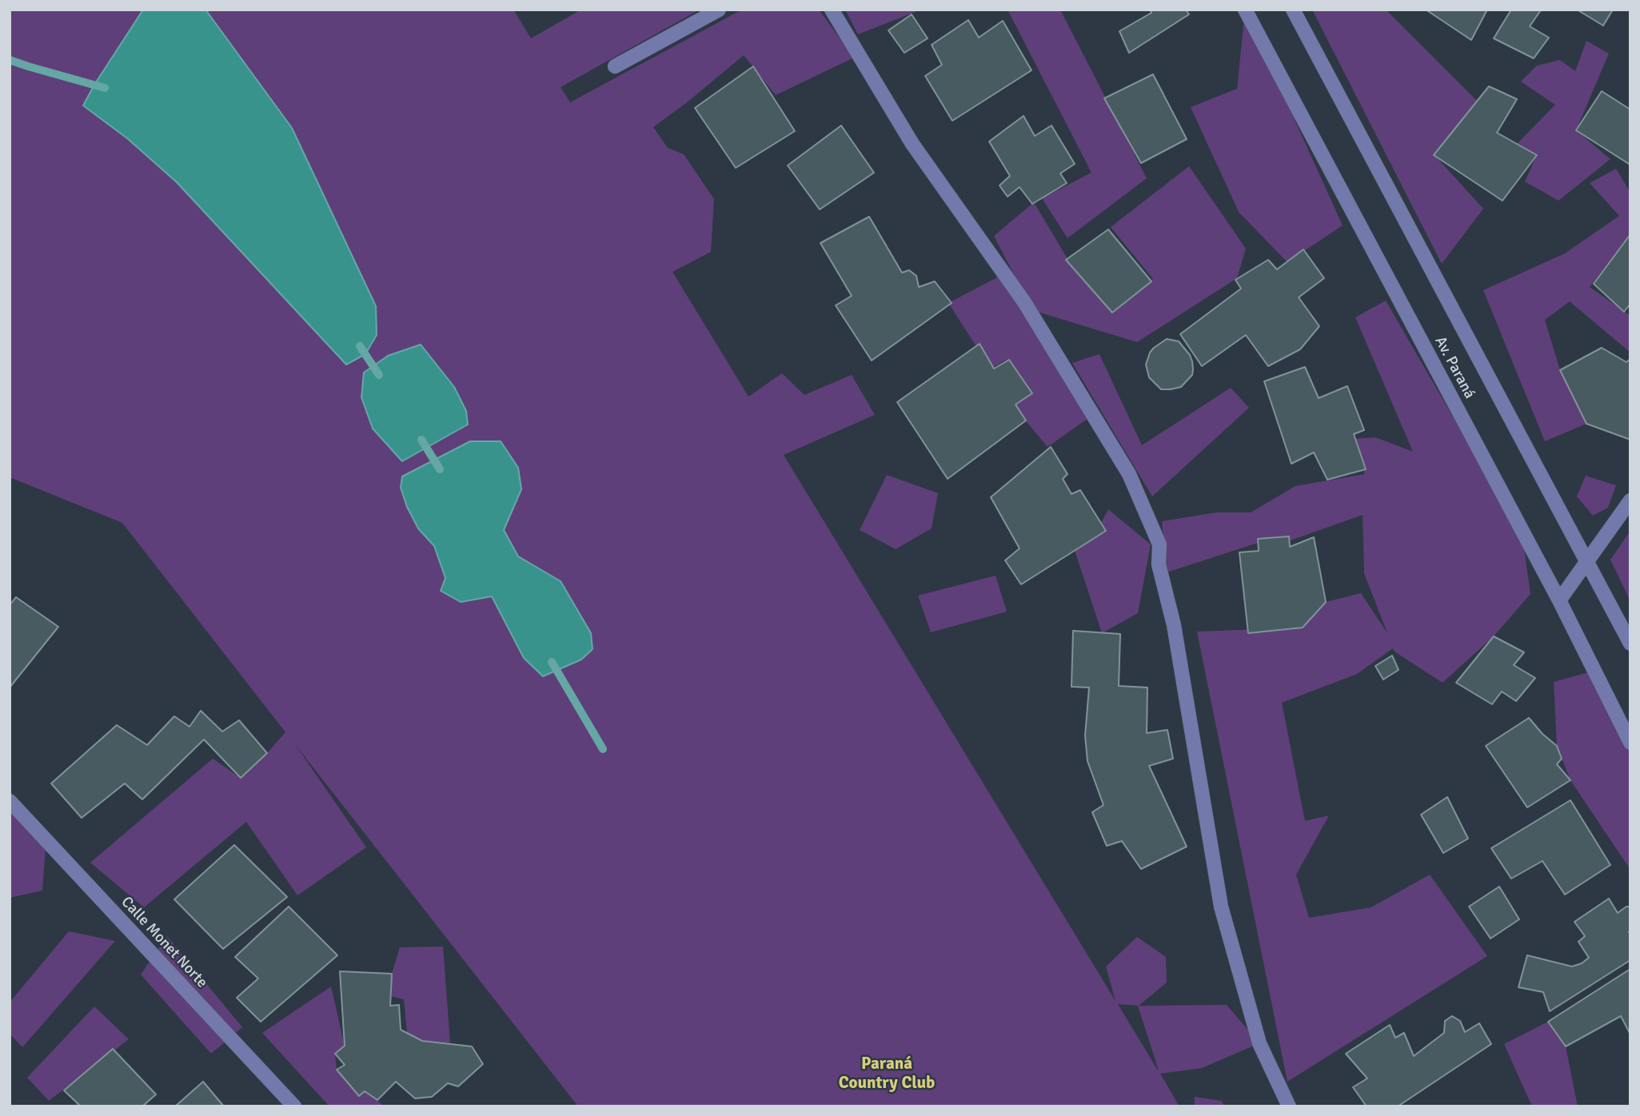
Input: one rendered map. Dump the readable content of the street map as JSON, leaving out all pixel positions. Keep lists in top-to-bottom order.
{
  "streets": {
    "street": ["Av. Paraná", "Calle Monet Norte"]
  },
  "districts": ["Paraná Country Club"]
}
